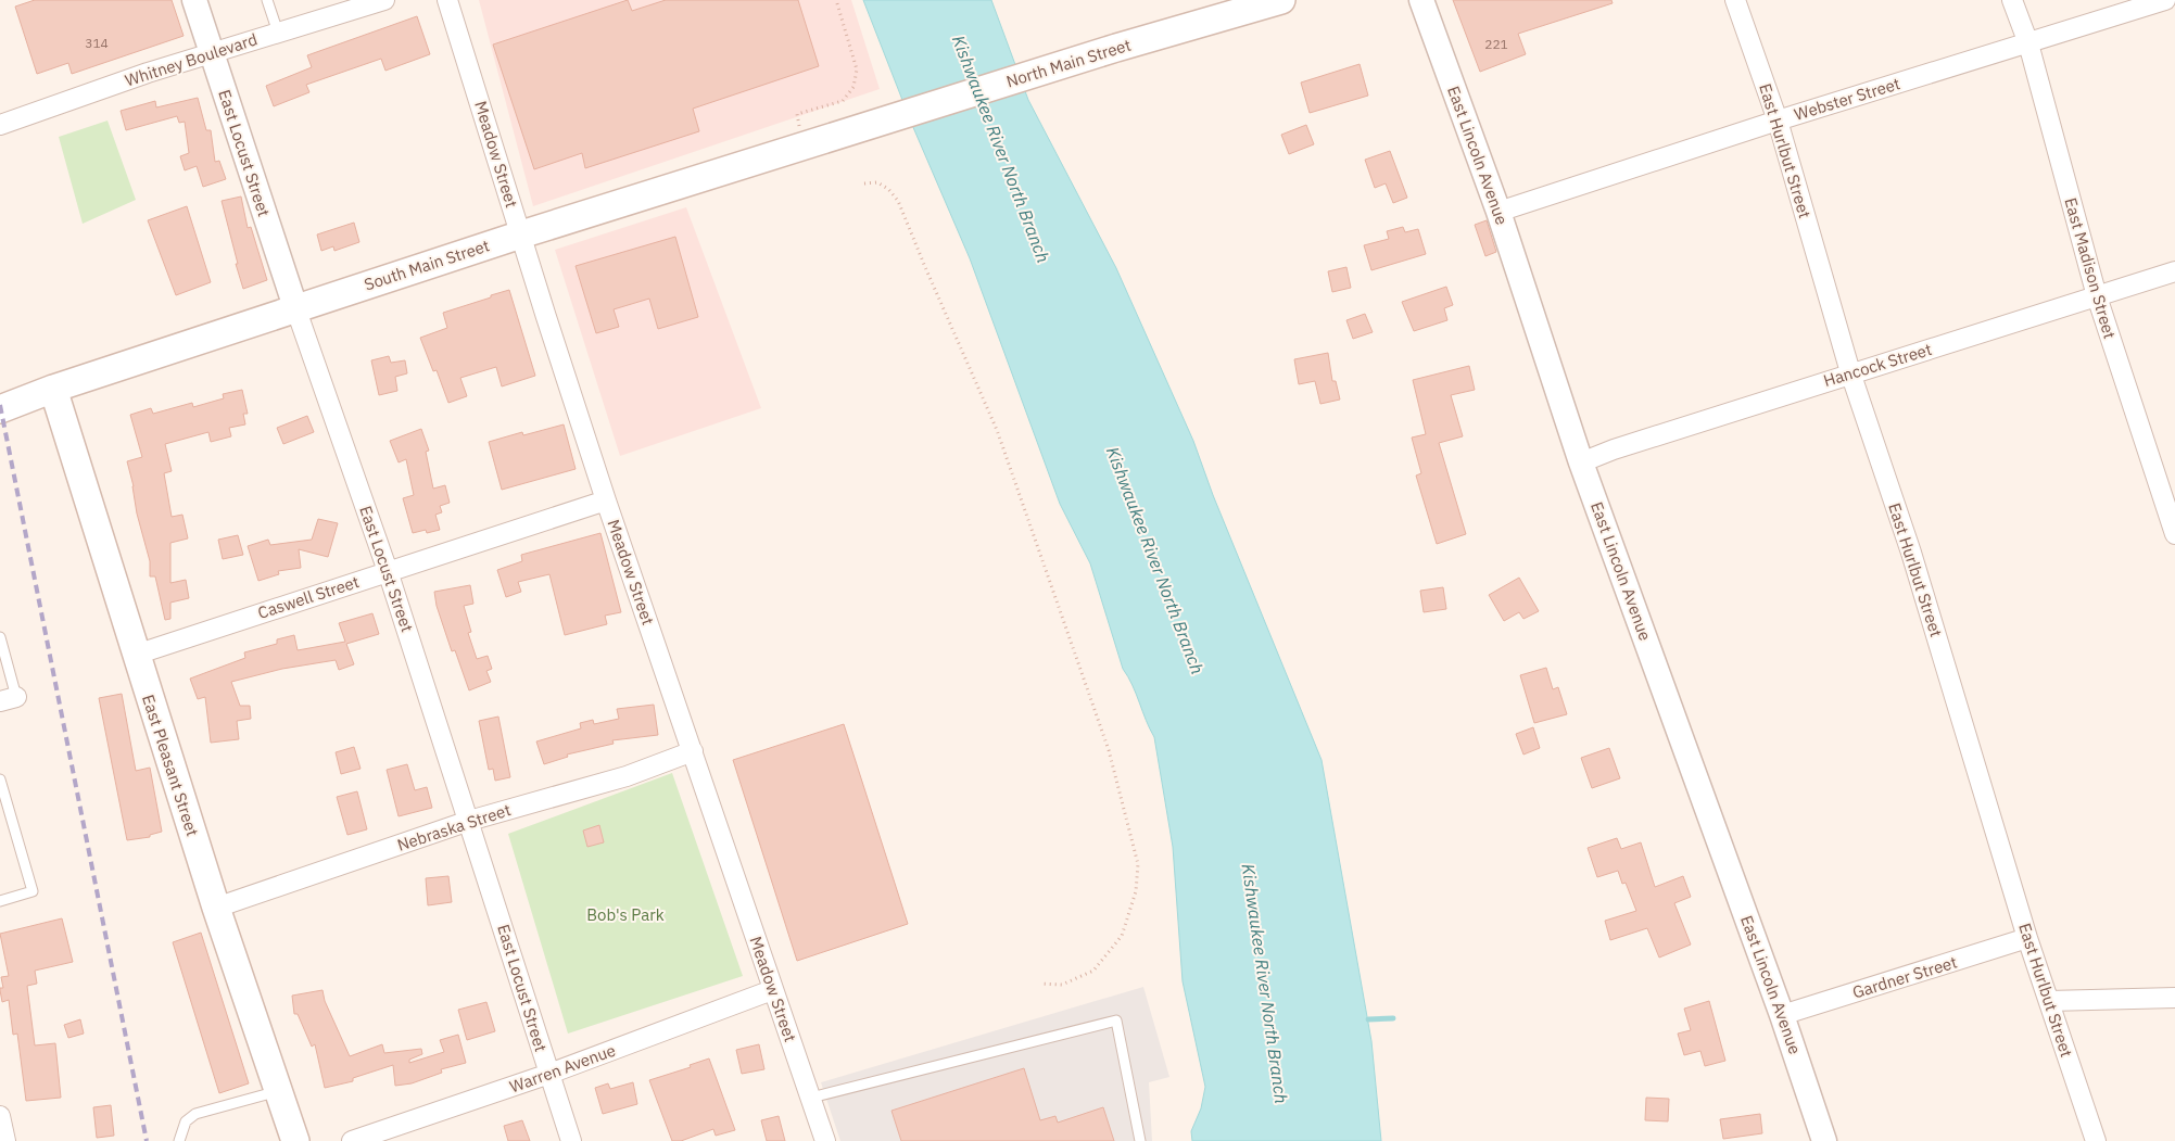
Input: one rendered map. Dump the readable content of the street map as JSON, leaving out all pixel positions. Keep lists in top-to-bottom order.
{
  "streets": {
    "main road": ["North Main Street", "South Main Street", "East Pleasant Street"],
    "street": [
      "Whitney Boulevard",
      "Webster Street",
      "East Hurlbut Street",
      "East Locust Street",
      "Meadow Street",
      "East Lincoln Avenue",
      "East Madison Street",
      "Hancock Street",
      "Caswell Street",
      "Nebraska Street",
      "Gardner Street",
      "Warren Avenue"
    ]
  },
  "crossings": [
    ["Whitney Boulevard", "East Locust Street"],
    ["North Main Street", "South Main Street"],
    ["Webster Street", "East Hurlbut Street"],
    ["Webster Street", "East Lincoln Avenue"],
    ["Webster Street", "East Madison Street"],
    ["East Hurlbut Street", "Hancock Street"],
    ["East Hurlbut Street", "Gardner Street"],
    ["East Locust Street", "South Main Street"],
    ["East Locust Street", "Caswell Street"],
    ["East Locust Street", "Nebraska Street"],
    ["East Locust Street", "Warren Avenue"],
    ["Meadow Street", "South Main Street"],
    ["Meadow Street", "Caswell Street"],
    ["Meadow Street", "Nebraska Street"],
    ["Meadow Street", "Warren Avenue"],
    ["East Lincoln Avenue", "Hancock Street"],
    ["East Lincoln Avenue", "Gardner Street"],
    ["South Main Street", "East Pleasant Street"],
    ["East Madison Street", "Hancock Street"],
    ["Caswell Street", "East Pleasant Street"],
    ["East Pleasant Street", "Nebraska Street"]
  ],
  "water": ["Kishwaukee River North Branch"],
  "parks": ["Bob's Park"],
  "house_numbers": ["314", "221"]
}
